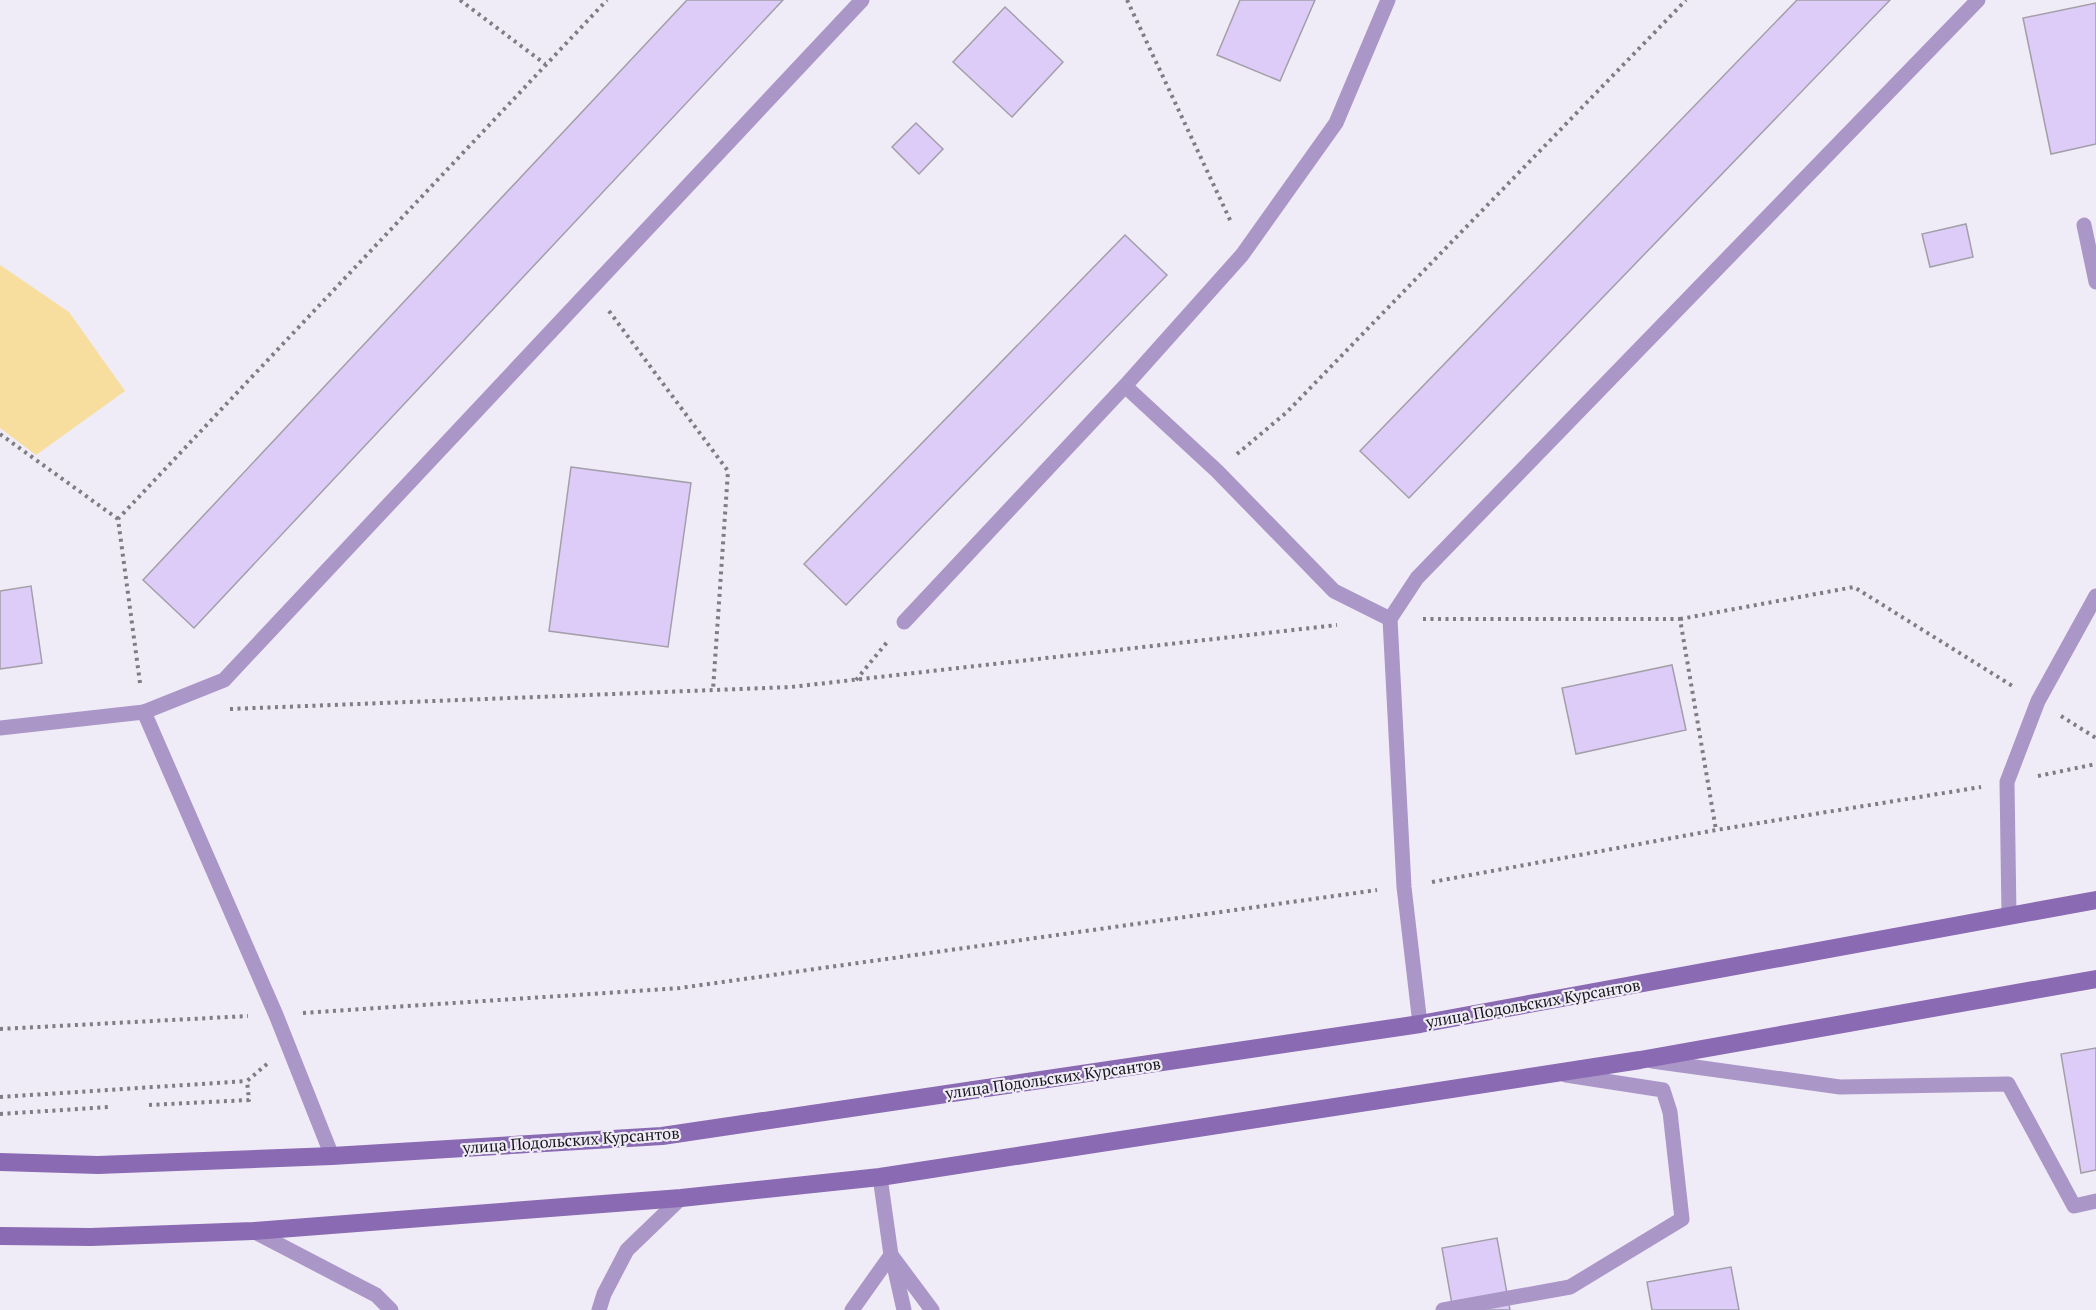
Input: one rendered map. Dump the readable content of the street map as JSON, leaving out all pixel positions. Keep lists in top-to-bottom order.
{
  "streets": {
    "main road": ["улица Подольских Курсантов"]
  }
}
